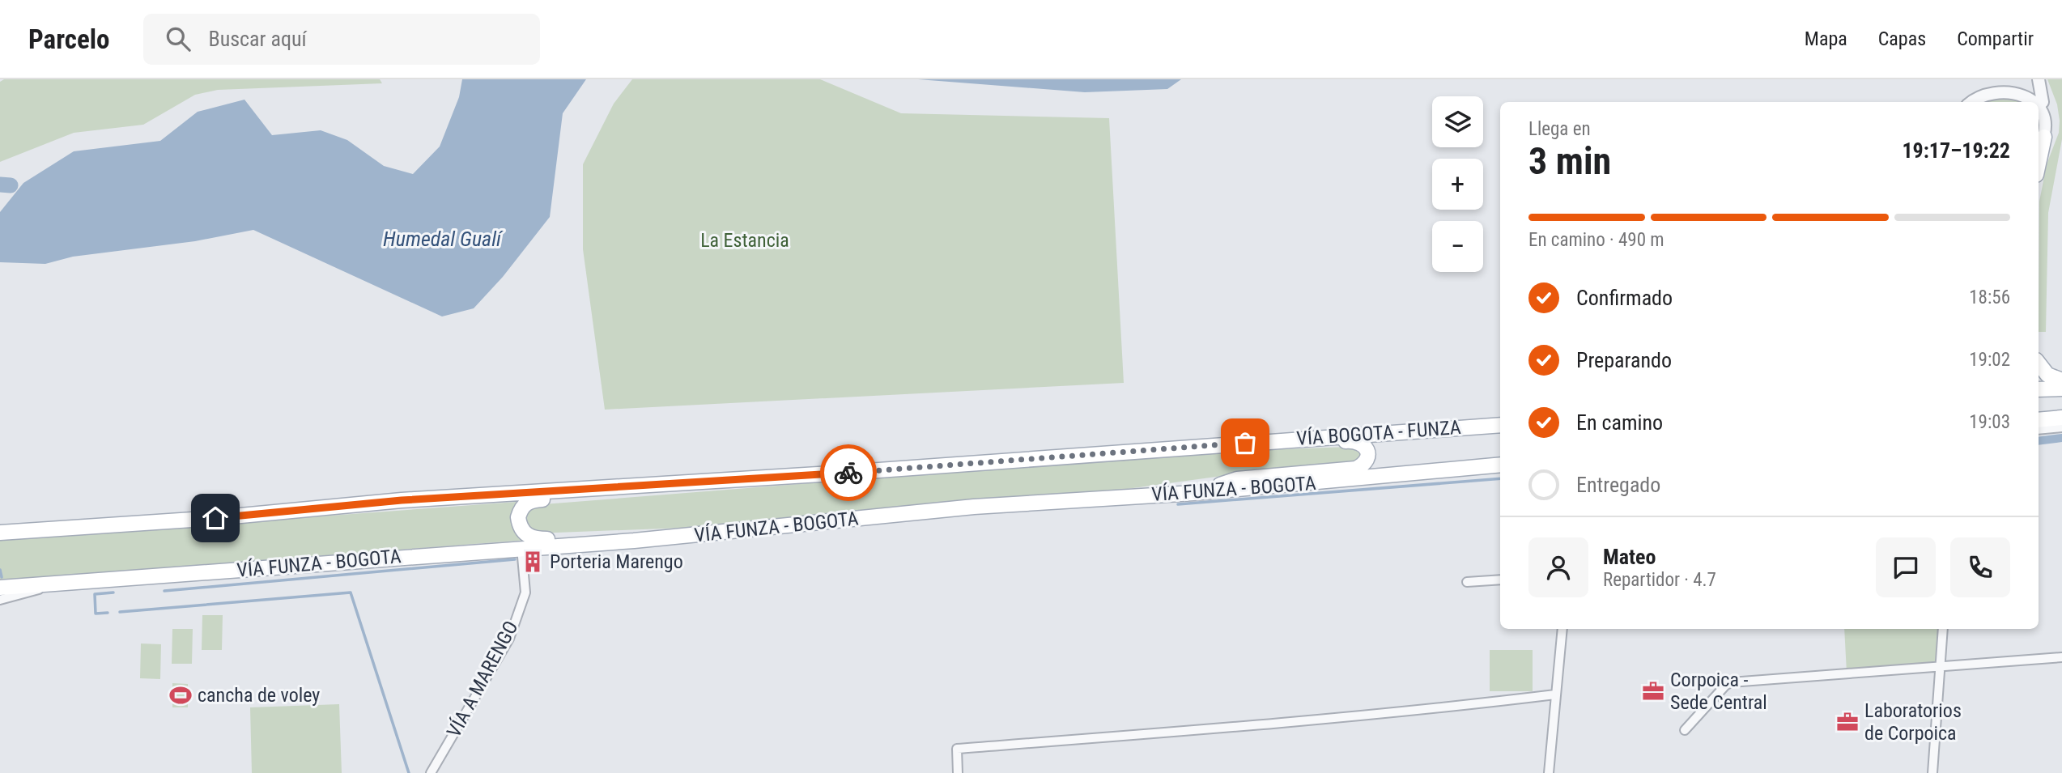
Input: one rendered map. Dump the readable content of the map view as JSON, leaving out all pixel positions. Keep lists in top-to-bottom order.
{
  "streets": {
    "main road": ["VÍA BOGOTA - FUNZA", "VÍA FUNZA - BOGOTA"],
    "street": ["VÍA A MARENGO"]
  },
  "crossings": [
    ["VÍA FUNZA - BOGOTA", "VÍA A MARENGO"]
  ],
  "water": ["Humedal Gualí"],
  "parks": ["La Estancia"],
  "places": {
    "building": ["Porteria Marengo"],
    "office": ["Corpoica - Sede Central", "Laboratorios de Corpoica"],
    "sports": ["cancha de voley"]
  },
  "page": {
    "header": "Parcelo",
    "search": "Buscar aquí",
    "nav": ["Mapa", "Capas", "Compartir"],
    "map_buttons": ["+", "−"],
    "heading": ["3 min", "Llega en", "19:17–19:22"],
    "panel": ["Mateo", "Repartidor · 4.7"],
    "bar": "En camino · 490 m",
    "list": [
      ["Confirmado", "18:56"],
      ["Preparando", "19:02"],
      ["En camino", "19:03"],
      "Entregado"
    ]
  }
}
